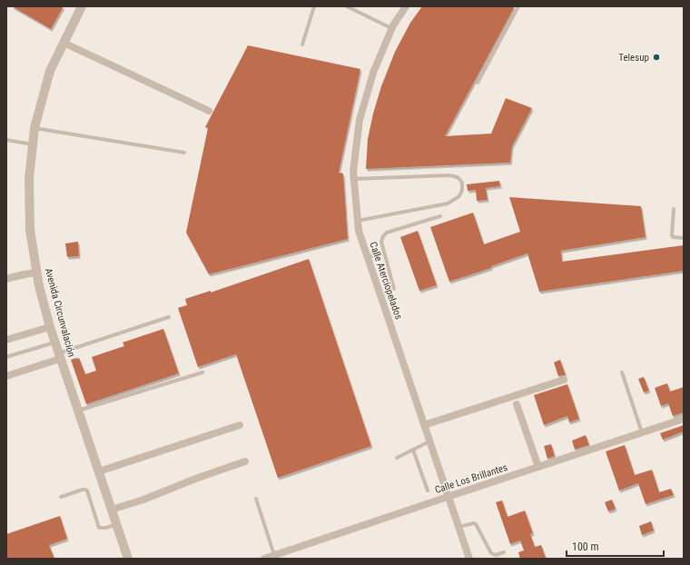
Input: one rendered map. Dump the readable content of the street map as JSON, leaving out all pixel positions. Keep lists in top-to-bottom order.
{
  "streets": {
    "street": ["Calle Aterciopelados", "Avenida Circunvalación", "Calle Los Brillantes"]
  },
  "crossings": [
    ["Calle Aterciopelados", "Calle Los Brillantes"]
  ],
  "places": ["Telesup"],
  "scale_bar": "100 m"
}
